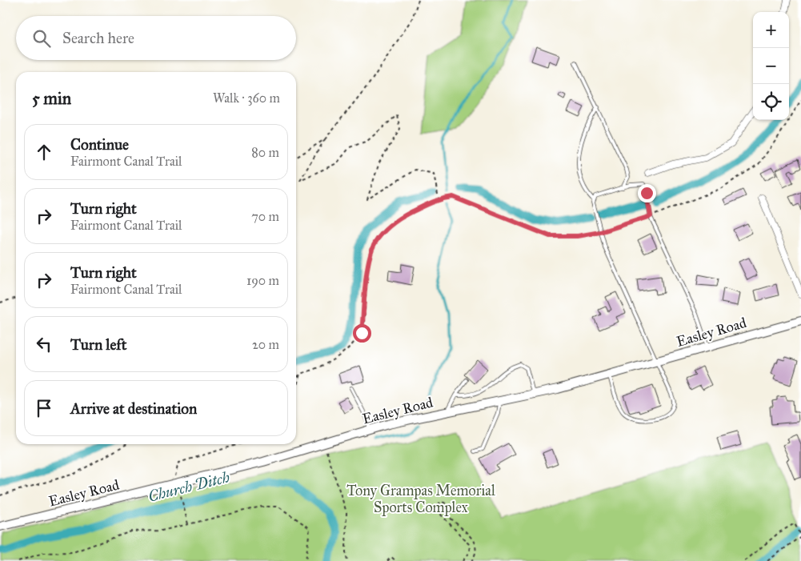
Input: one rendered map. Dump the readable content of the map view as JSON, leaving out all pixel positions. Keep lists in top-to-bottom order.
{
  "streets": {
    "street": ["Easley Road"]
  },
  "water": ["Church Ditch"],
  "parks": ["Tony Grampas Memorial Sports Complex"],
  "page": {
    "map_buttons": ["+", "−"],
    "search": "Search here",
    "heading": ["5 min", "Walk · 360 m"],
    "list": [
      ["Continue", "Fairmont Canal Trail", "80 m"],
      ["Turn right", "Fairmont Canal Trail", "70 m"],
      ["Turn right", "Fairmont Canal Trail", "190 m"],
      ["Turn left", "20 m"],
      "Arrive at destination"
    ]
  }
}
